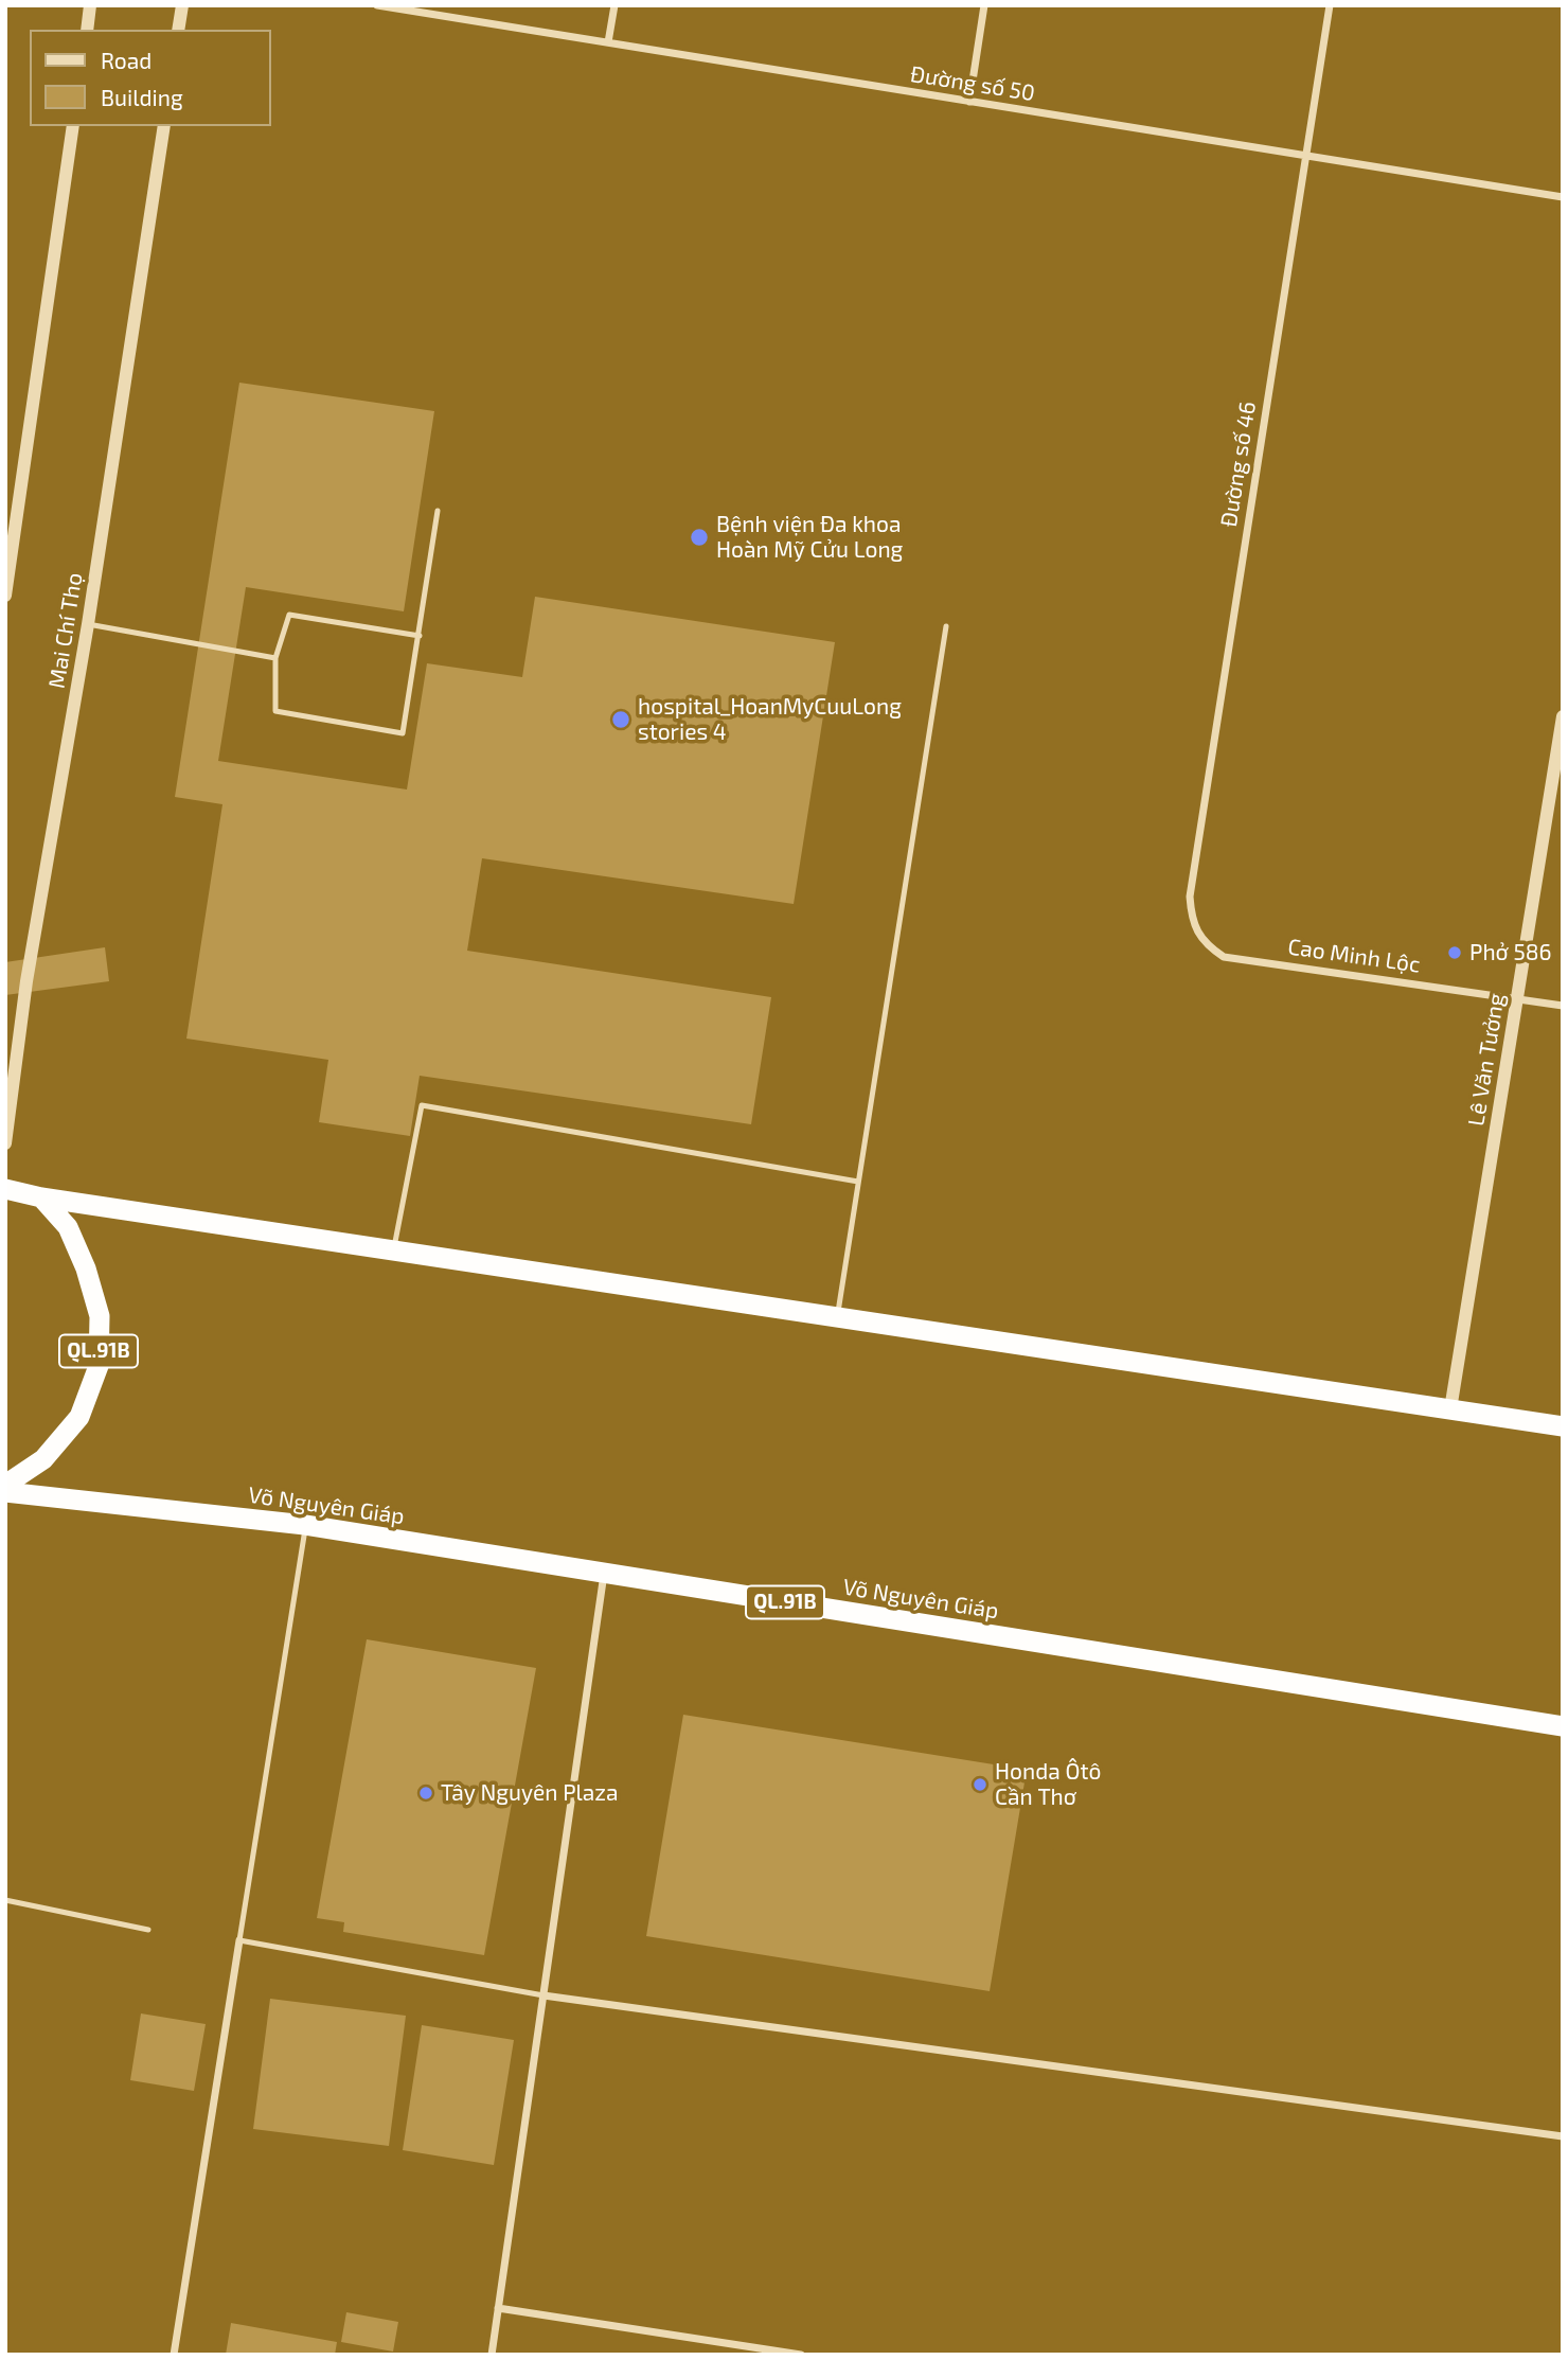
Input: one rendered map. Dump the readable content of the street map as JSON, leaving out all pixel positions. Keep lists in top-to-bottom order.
{
  "streets": {
    "highway": ["QL.91B", "Võ Nguyên Giáp"],
    "street": [
      "Đường số 50",
      "Đường số 46",
      "Mai Chí Thọ",
      "Cao Minh Lộc",
      "Lê Văn Tưởng"
    ]
  },
  "crossings": [
    ["Đường số 50", "Đường số 46"],
    ["Đường số 46", "Cao Minh Lộc"],
    ["Cao Minh Lộc", "Lê Văn Tưởng"]
  ],
  "places": [
    "Bệnh viện Đa khoa Hoàn Mỹ Cửu Long",
    "hospital_HoanMyCuuLong stories 4",
    "Phở 586",
    "Honda Ôtô Cần Thơ",
    "Tây Nguyên Plaza"
  ],
  "legend": ["Road", "Building"]
}
